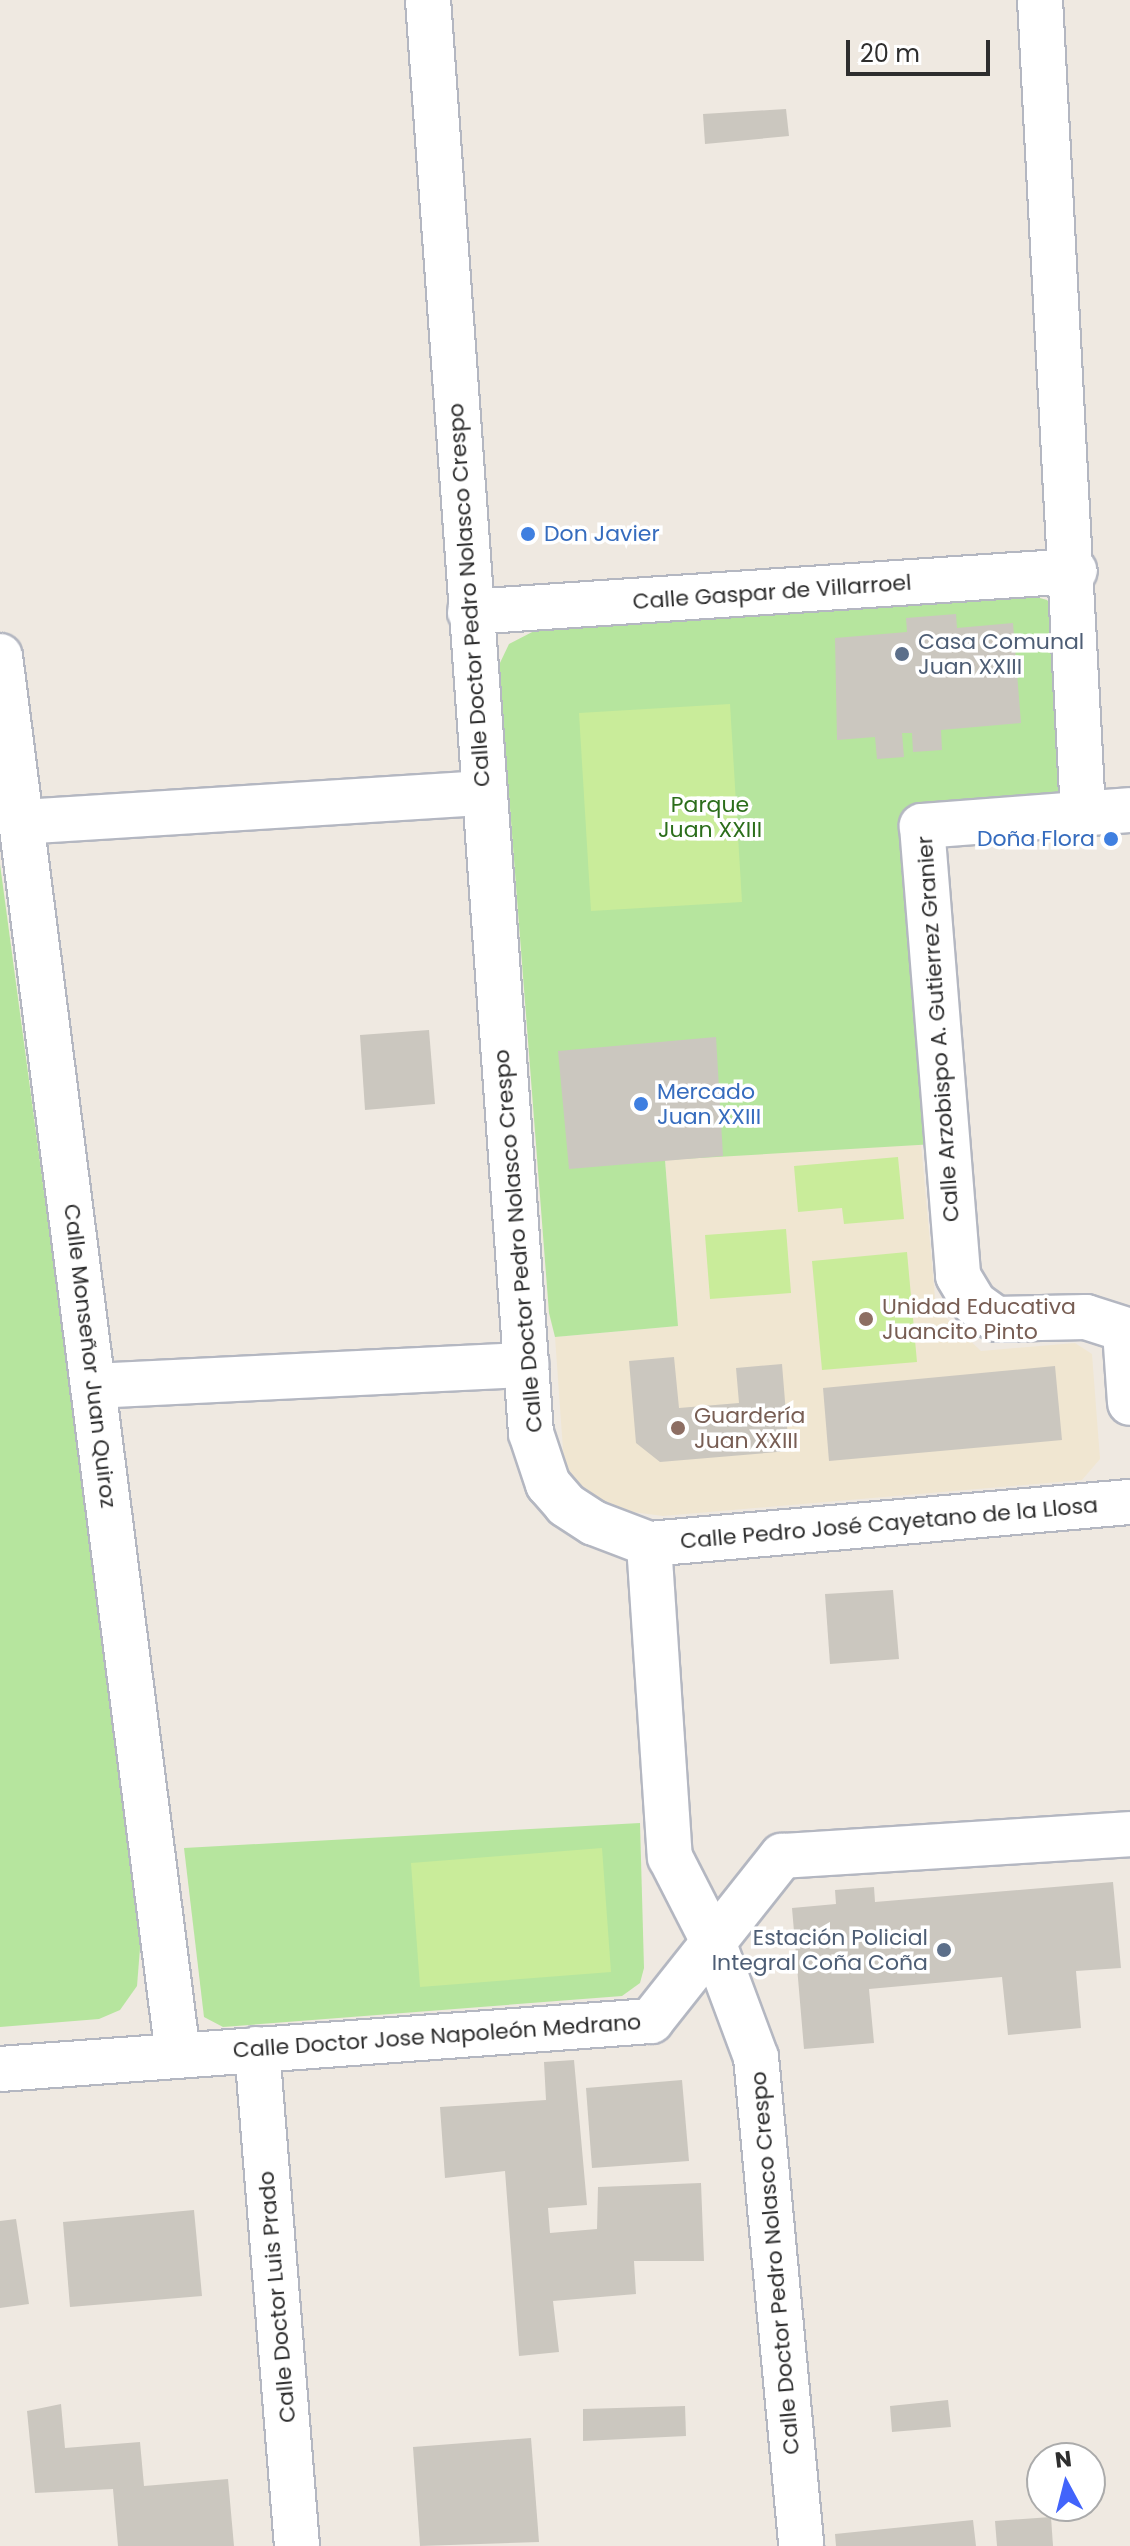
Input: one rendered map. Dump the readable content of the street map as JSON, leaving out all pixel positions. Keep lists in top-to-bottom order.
{
  "streets": {
    "street": [
      "Calle Gaspar de Villarroel",
      "Calle Doctor Pedro Nolasco Crespo",
      "Calle Arzobispo A. Gutierrez Granier",
      "Calle Monseñor Juan Quiroz",
      "Calle Pedro José Cayetano de la Llosa",
      "Calle Doctor Jose Napoleón Medrano",
      "Calle Doctor Luis Prado"
    ]
  },
  "crossings": [
    ["Calle Gaspar de Villarroel", "Calle Doctor Pedro Nolasco Crespo"],
    ["Calle Doctor Pedro Nolasco Crespo", "Calle Pedro José Cayetano de la Llosa"],
    ["Calle Doctor Pedro Nolasco Crespo", "Calle Doctor Jose Napoleón Medrano"],
    ["Calle Monseñor Juan Quiroz", "Calle Doctor Jose Napoleón Medrano"],
    ["Calle Doctor Jose Napoleón Medrano", "Calle Doctor Luis Prado"]
  ],
  "parks": ["Parque Juan XXIII"],
  "places": [
    "Don Javier",
    "Casa Comunal Juan XXIII",
    "Doña Flora",
    "Mercado Juan XXIII",
    "Unidad Educativa Juancito Pinto",
    "Guardería Juan XXIII",
    "Estación Policial Integral Coña Coña"
  ],
  "scale_bar": "20 m",
  "north": "top"
}
